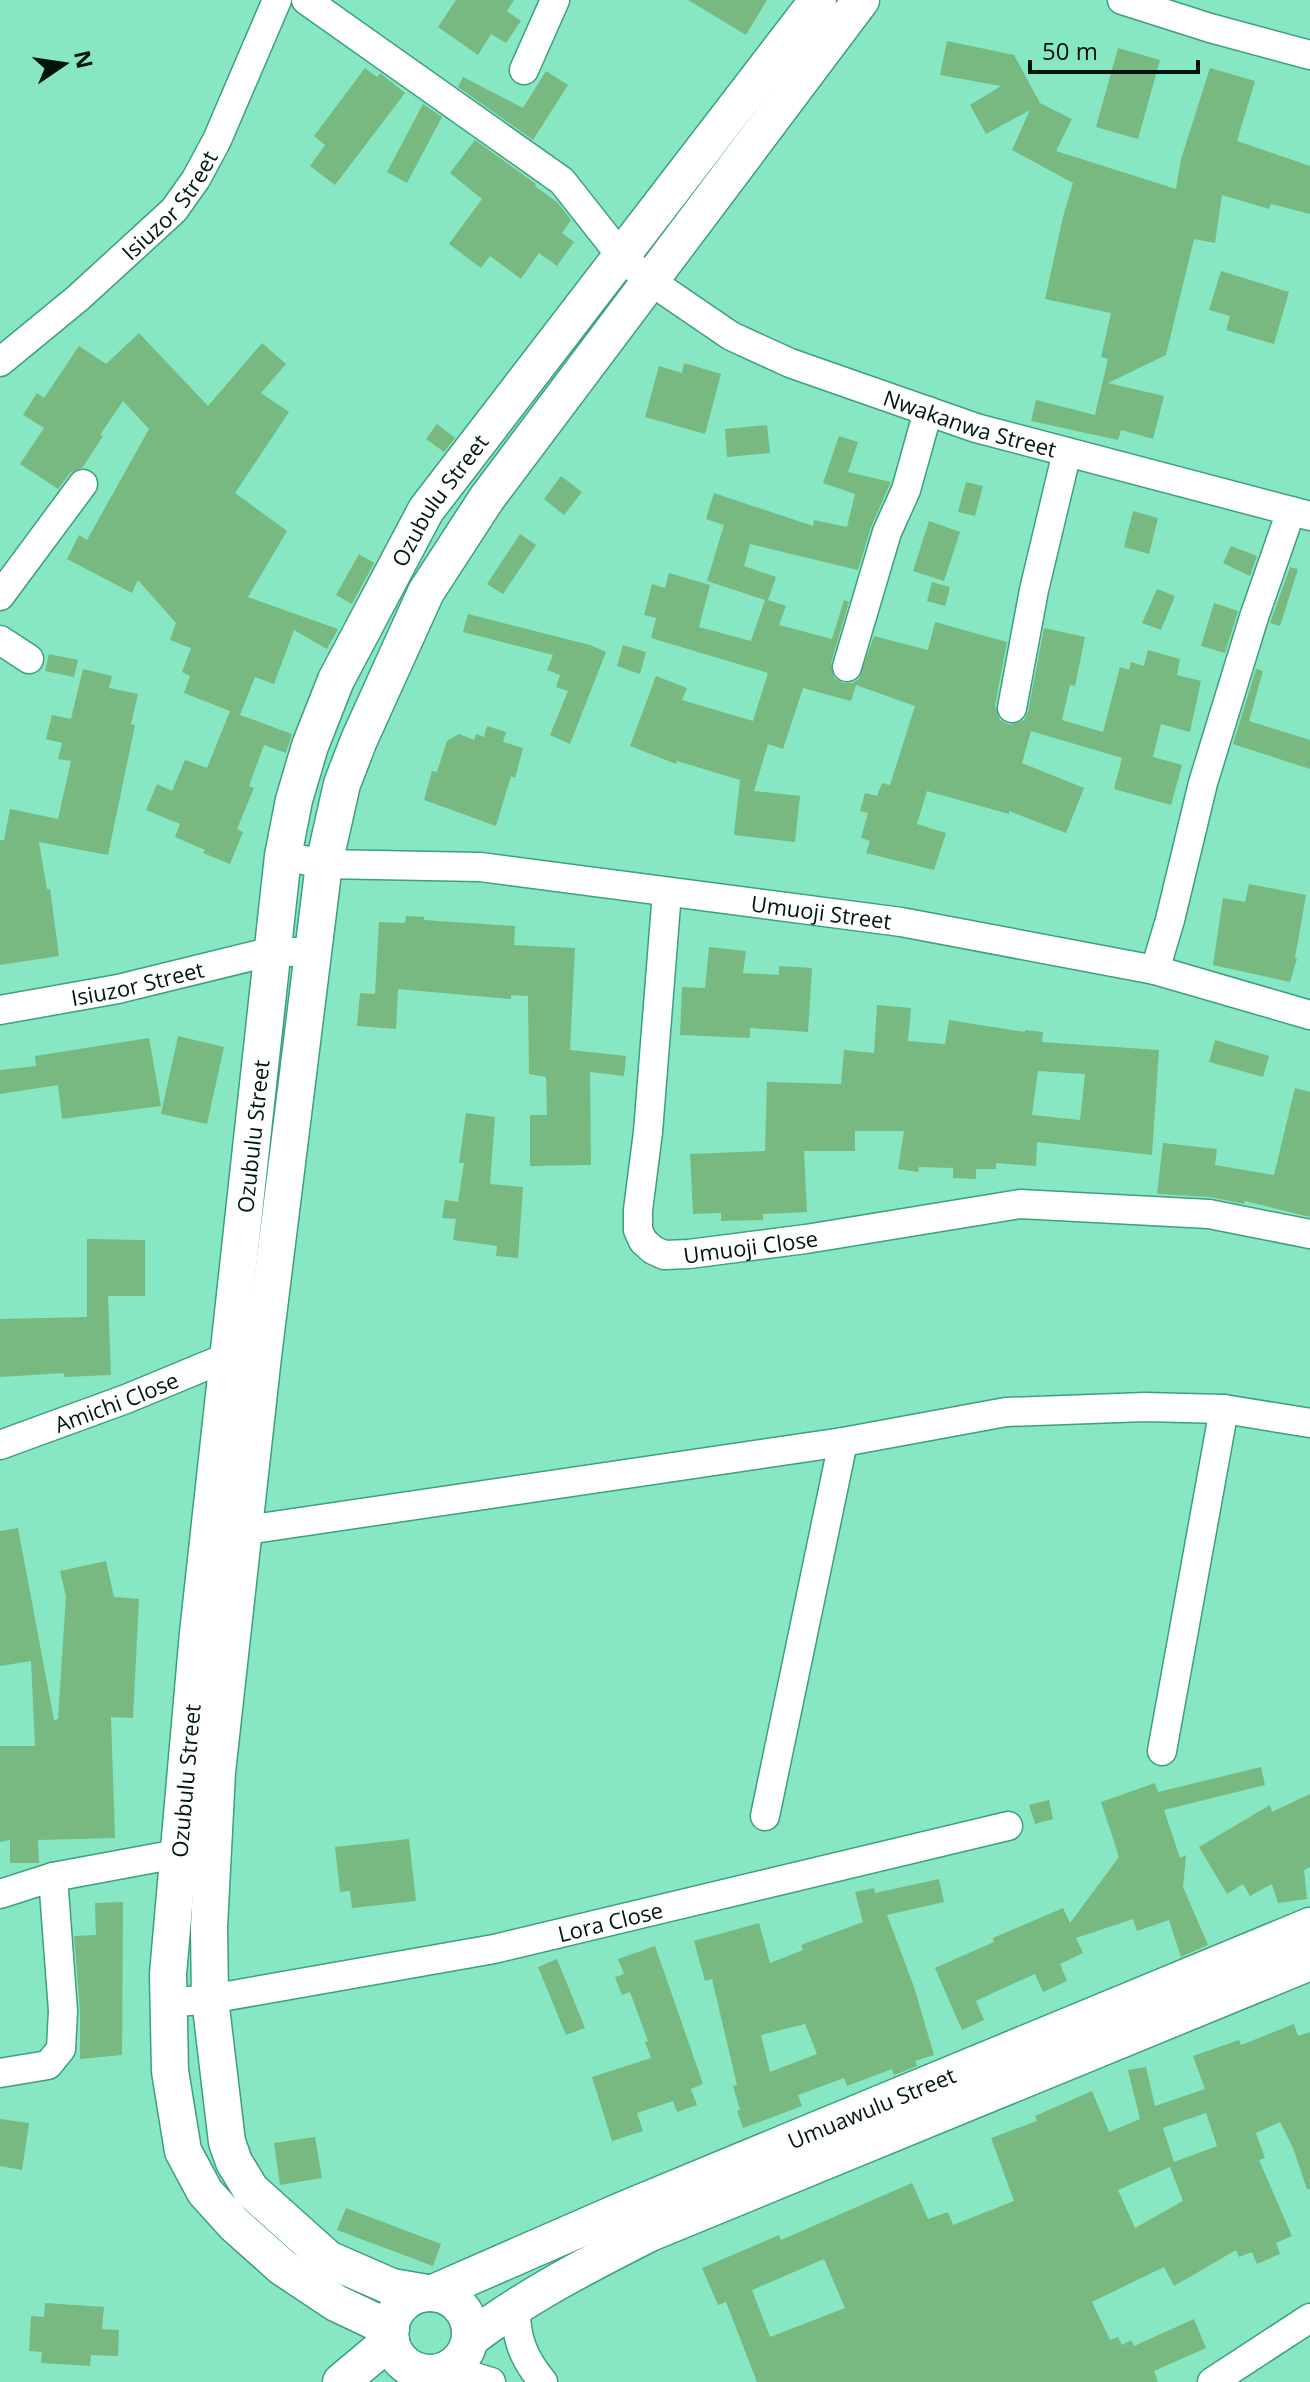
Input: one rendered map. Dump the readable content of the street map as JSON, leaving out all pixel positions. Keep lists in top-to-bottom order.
{
  "streets": {
    "main road": ["Ozubulu Street", "Umuawulu Street"],
    "street": [
      "Isiuzor Street",
      "Nwakanwa Street",
      "Umuoji Street",
      "Umuoji Close",
      "Amichi Close",
      "Lora Close"
    ]
  },
  "crossings": [
    ["Isiuzor Street", "Ozubulu Street"],
    ["Nwakanwa Street", "Ozubulu Street"],
    ["Ozubulu Street", "Umuoji Street"],
    ["Ozubulu Street", "Amichi Close"],
    ["Ozubulu Street", "Lora Close"],
    ["Ozubulu Street", "Umuawulu Street"],
    ["Umuoji Street", "Umuoji Close"]
  ],
  "scale_bar": "50 m",
  "north": "right"
}
